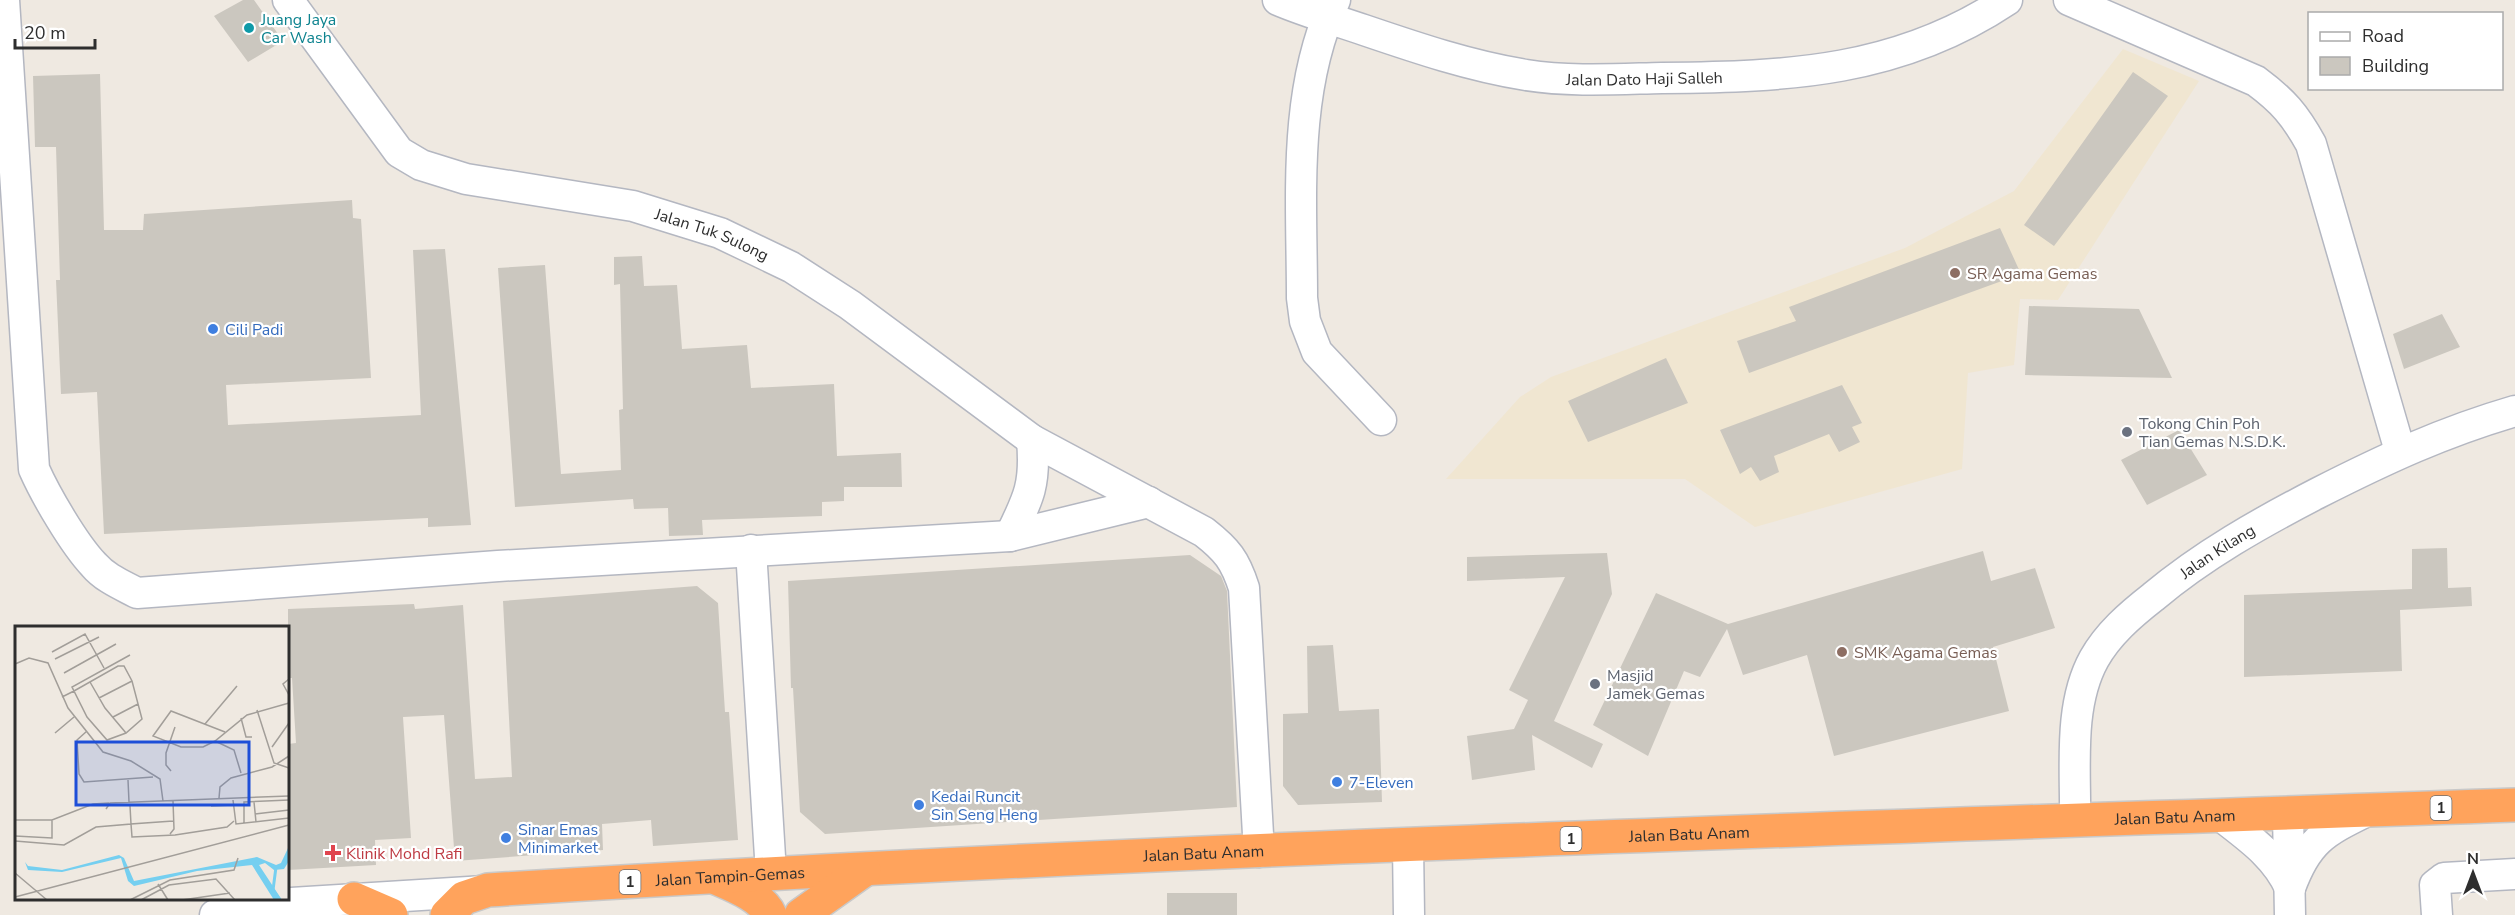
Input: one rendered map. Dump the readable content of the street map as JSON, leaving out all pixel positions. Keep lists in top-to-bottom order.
{
  "streets": {
    "highway": ["1", "Jalan Batu Anam", "Jalan Tampin-Gemas"],
    "street": ["Jalan Dato Haji Salleh", "Jalan Tuk Sulong", "Jalan Kilang"]
  },
  "crossings": [
    ["Jalan Tuk Sulong", "Jalan Batu Anam"],
    ["Jalan Kilang", "Jalan Batu Anam"],
    ["1", "Jalan Tampin-Gemas"],
    ["Jalan Batu Anam", "Jalan Tampin-Gemas"]
  ],
  "places": {
    "other": [
      "Juang Jaya Car Wash",
      "SR Agama Gemas",
      "Cili Padi",
      "Tokong Chin Poh Tian Gemas N.S.D.K.",
      "SMK Agama Gemas",
      "Masjid Jamek Gemas",
      "7-Eleven",
      "Kedai Runcit Sin Seng Heng",
      "Sinar Emas Minimarket"
    ],
    "health": ["Klinik Mohd Rafi"]
  },
  "legend": ["Road", "Building"],
  "scale_bar": "20 m",
  "north": "top"
}
